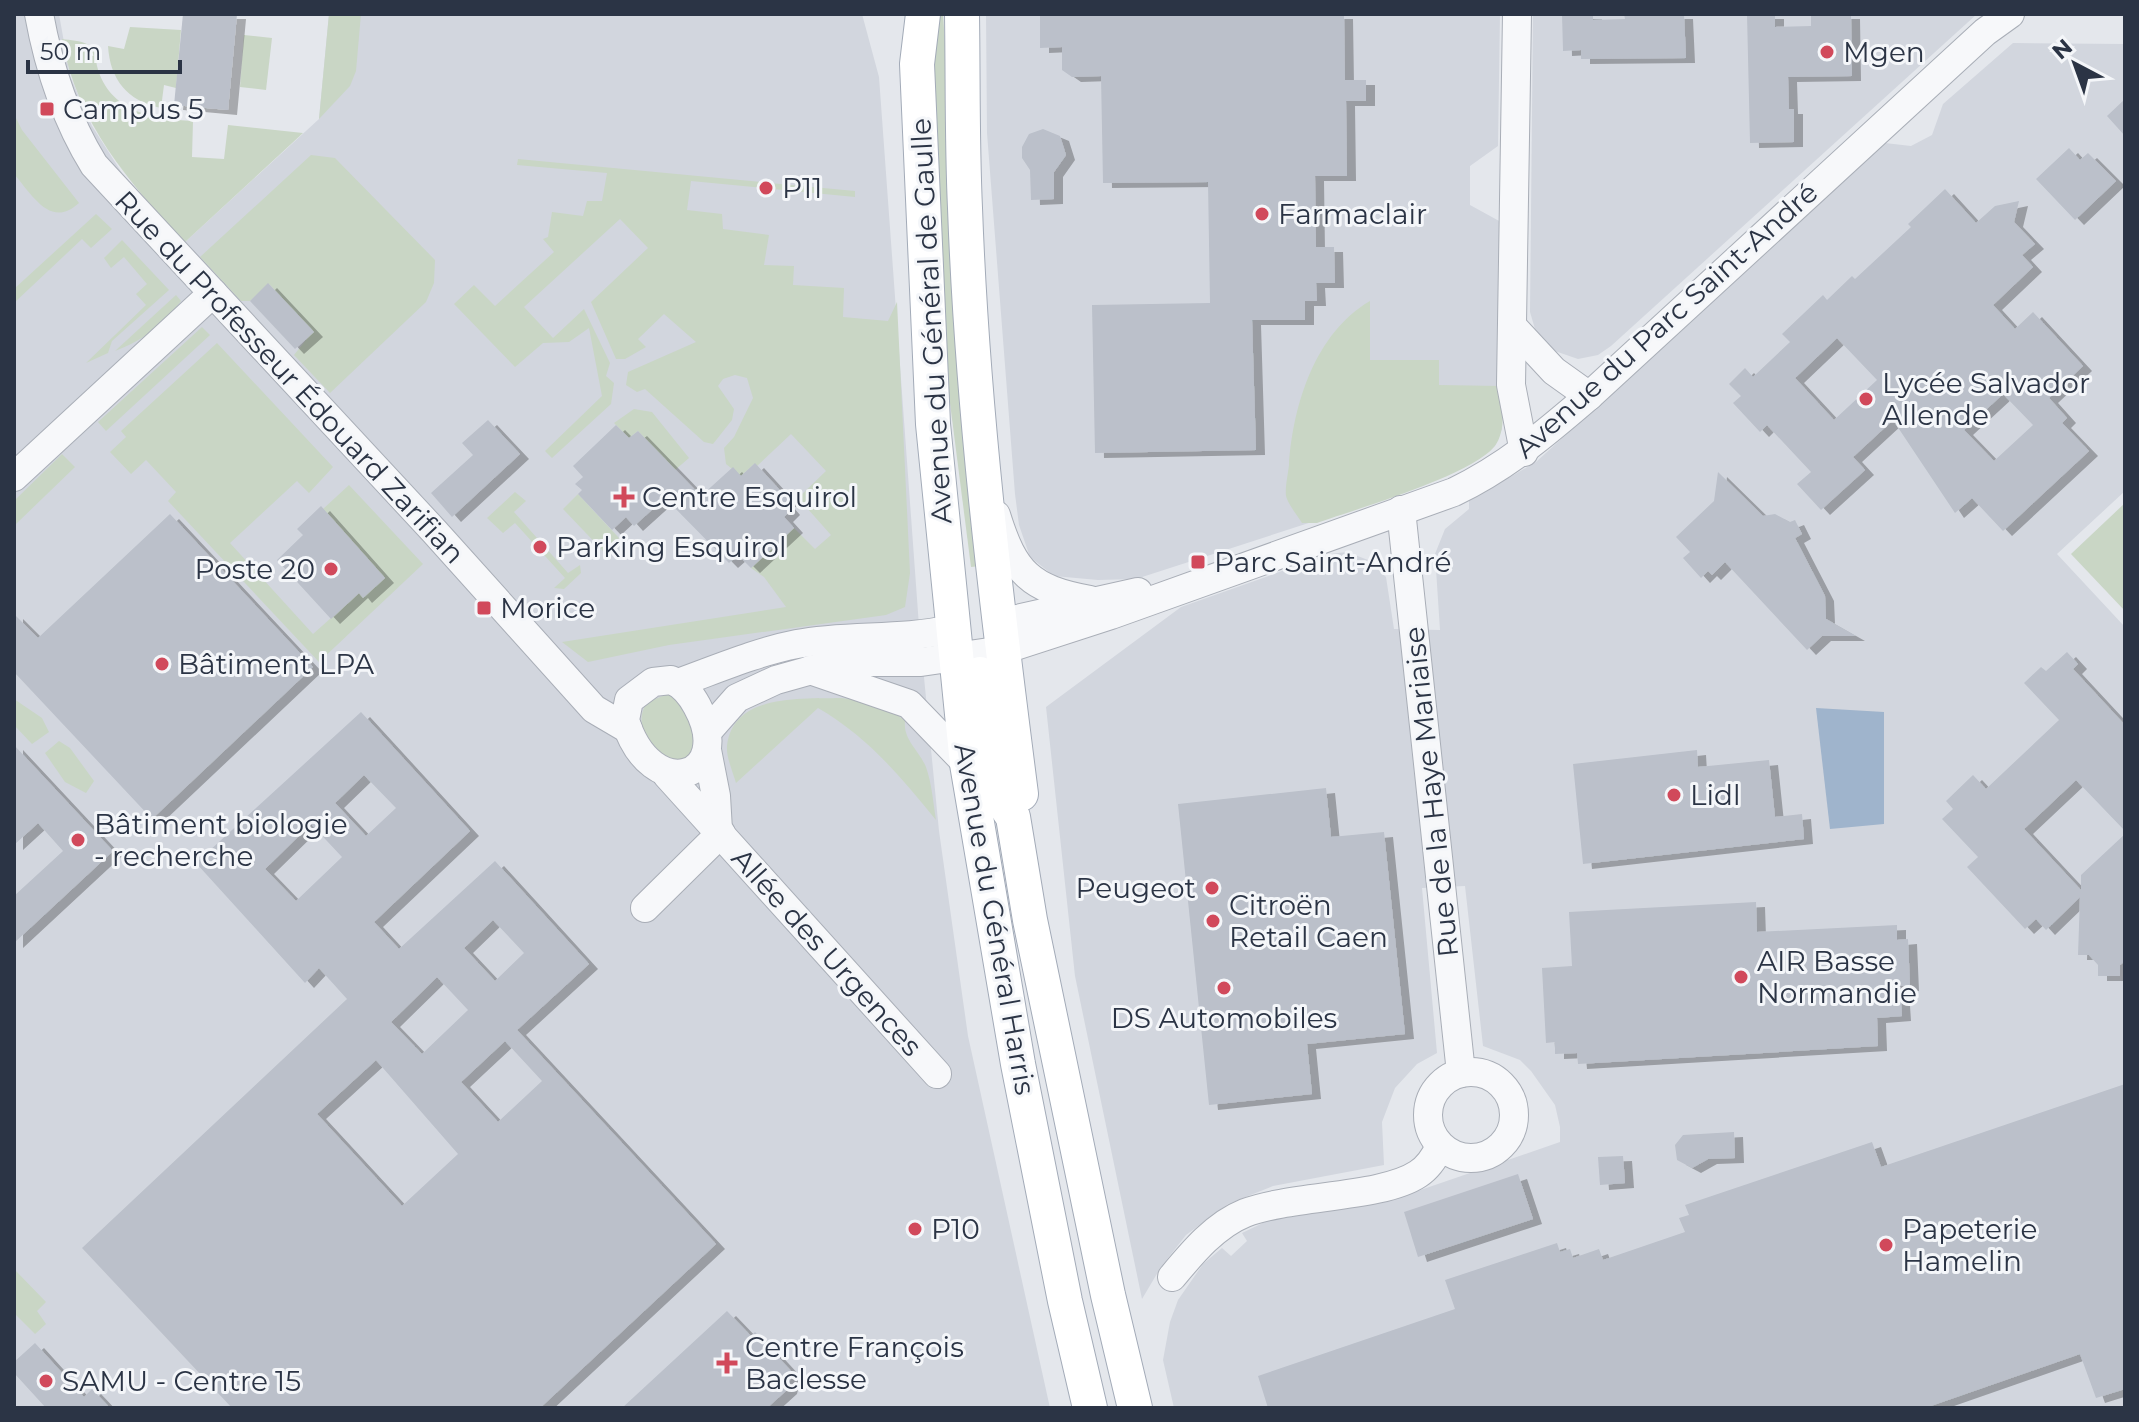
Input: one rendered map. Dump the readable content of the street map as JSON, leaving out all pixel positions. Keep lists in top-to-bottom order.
{
  "streets": {
    "main road": ["Avenue du Général de Gaulle", "Avenue du Général Harris"],
    "street": [
      "Avenue du Parc Saint-André",
      "Rue du Professeur Édouard Zarifian",
      "Rue de la Haye Mariaise",
      "Allée des Urgences"
    ]
  },
  "crossings": [
    ["Avenue du Parc Saint-André", "Rue de la Haye Mariaise"],
    ["Avenue du Général de Gaulle", "Avenue du Général Harris"],
    ["Rue du Professeur Édouard Zarifian", "Allée des Urgences"]
  ],
  "places": {
    "other": [
      "Mgen",
      "P11",
      "Farmaclair",
      "Lycée Salvador Allende",
      "Parking Esquirol",
      "Poste 20",
      "Bâtiment LPA",
      "Lidl",
      "Bâtiment biologie - recherche",
      "Peugeot",
      "Citroën Retail Caen",
      "AIR Basse Normandie",
      "DS Automobiles",
      "P10",
      "Papeterie Hamelin",
      "SAMU - Centre 15"
    ],
    "transit": ["Campus 5", "Parc Saint-André", "Morice"],
    "health": ["Centre Esquirol", "Centre François Baclesse"]
  },
  "scale_bar": "50 m",
  "north": "top left"
}
